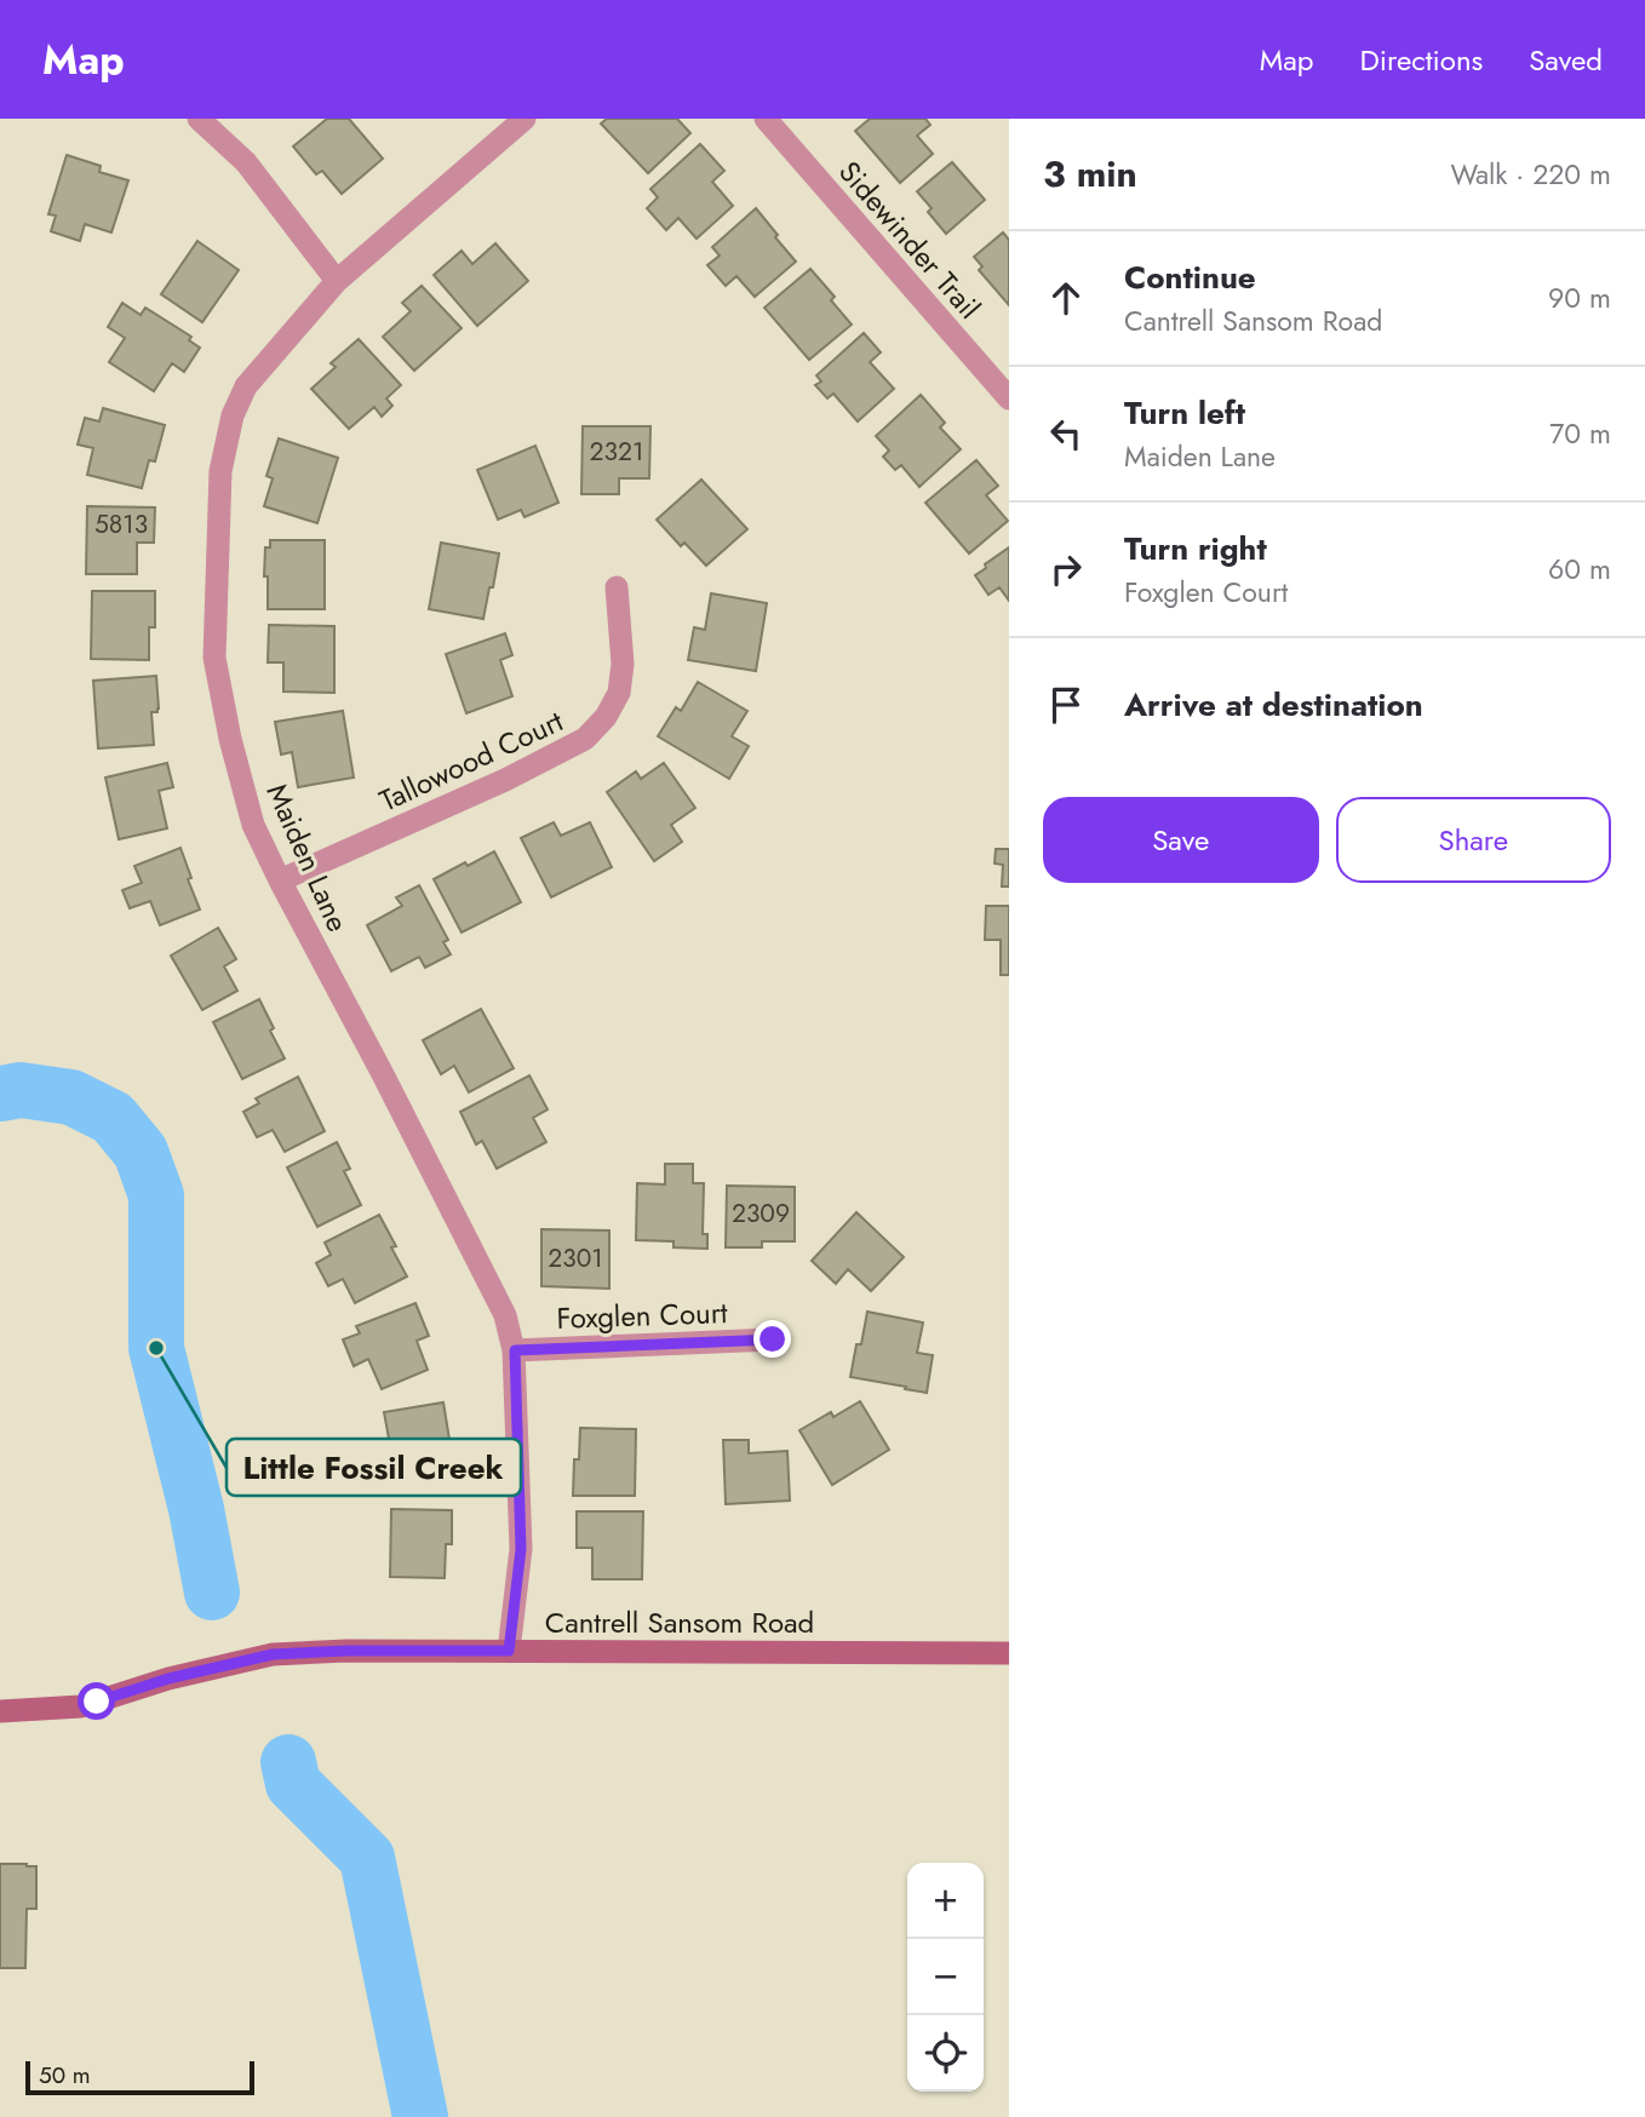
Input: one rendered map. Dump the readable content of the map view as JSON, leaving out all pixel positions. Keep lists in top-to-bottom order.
{
  "streets": {
    "main road": ["Cantrell Sansom Road"],
    "street": [
      "Sidewinder Trail",
      "Tallowood Court",
      "Maiden Lane",
      "Foxglen Court"
    ]
  },
  "crossings": [
    ["Tallowood Court", "Maiden Lane"],
    ["Maiden Lane", "Foxglen Court"],
    ["Maiden Lane", "Cantrell Sansom Road"]
  ],
  "places": ["Little Fossil Creek"],
  "house_numbers": [
    "2321",
    "5813",
    "2309",
    "2301"
  ],
  "scale_bar": "50 m",
  "page": {
    "header": "Map",
    "nav": ["Map", "Directions", "Saved"],
    "heading": ["3 min", "Walk · 220 m"],
    "list": [
      ["Continue", "Cantrell Sansom Road", "90 m"],
      ["Turn left", "Maiden Lane", "70 m"],
      ["Turn right", "Foxglen Court", "60 m"],
      "Arrive at destination"
    ],
    "buttons": ["Save", "Share"],
    "map_buttons": ["+", "−"],
    "scale": "50 m"
  }
}
